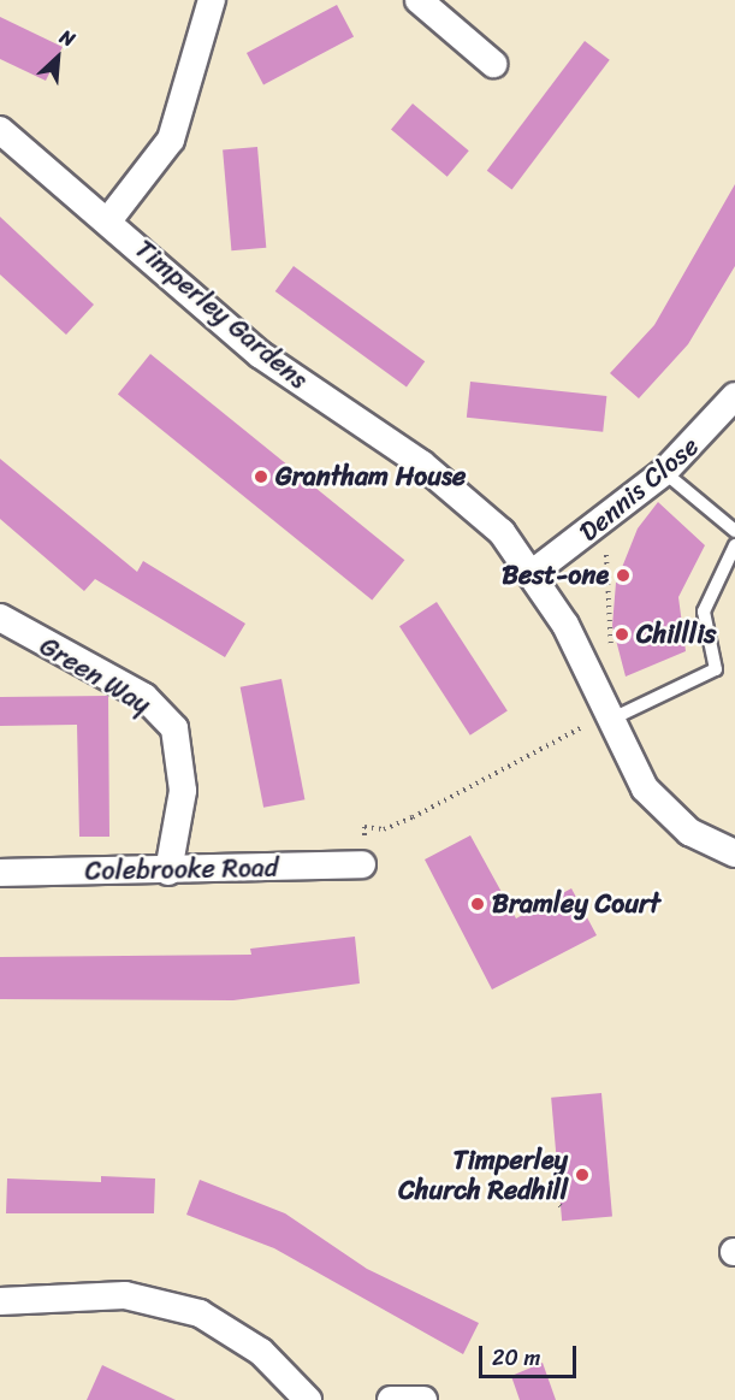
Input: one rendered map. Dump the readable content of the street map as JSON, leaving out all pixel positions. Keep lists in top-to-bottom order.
{
  "streets": {
    "street": [
      "Timperley Gardens",
      "Dennis Close",
      "Green Way",
      "Colebrooke Road"
    ]
  },
  "crossings": [
    ["Timperley Gardens", "Dennis Close"],
    ["Green Way", "Colebrooke Road"]
  ],
  "places": [
    "Grantham House",
    "Best-one",
    "Chilllis",
    "Bramley Court",
    "Timperley Church Redhill"
  ],
  "scale_bar": "20 m",
  "north": "top right"
}
